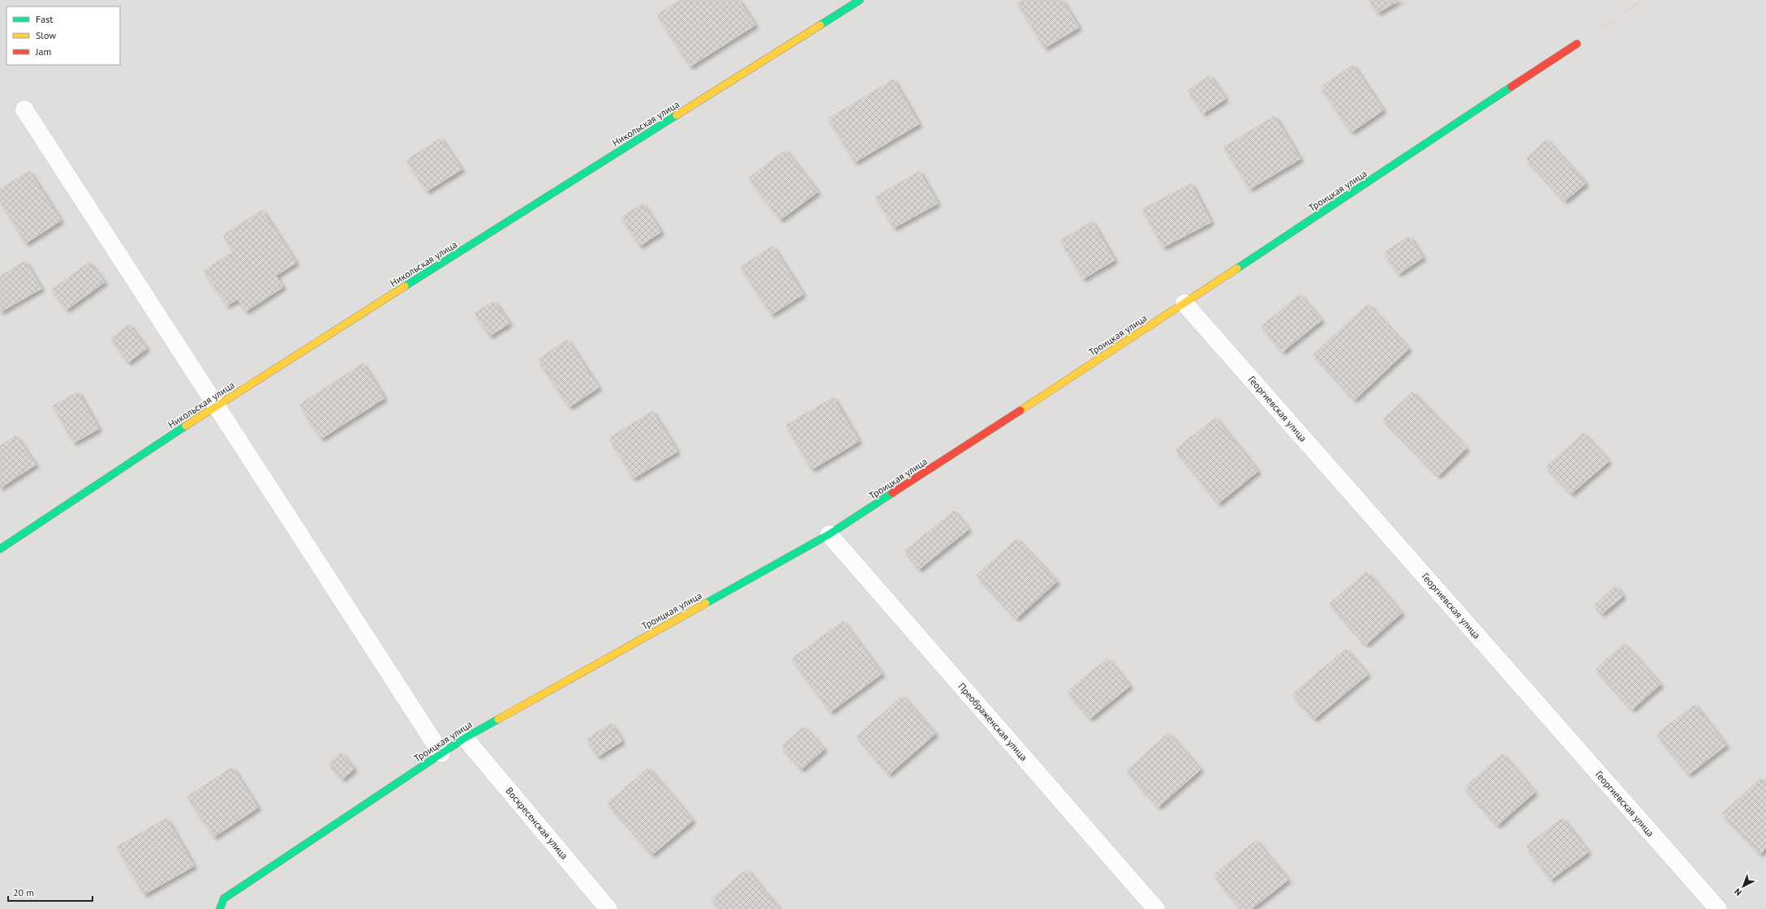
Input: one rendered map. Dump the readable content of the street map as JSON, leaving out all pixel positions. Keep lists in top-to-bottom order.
{
  "streets": {
    "street": [
      "Никольская улица",
      "Троицкая улица",
      "Георгиевская улица",
      "Преображенская улица",
      "Воскресенская улица"
    ]
  },
  "crossings": [
    ["Троицкая улица", "Георгиевская улица"],
    ["Троицкая улица", "Преображенская улица"],
    ["Троицкая улица", "Воскресенская улица"]
  ],
  "legend": ["Fast", "Slow", "Jam"],
  "scale_bar": "20 m",
  "north": "bottom left"
}
